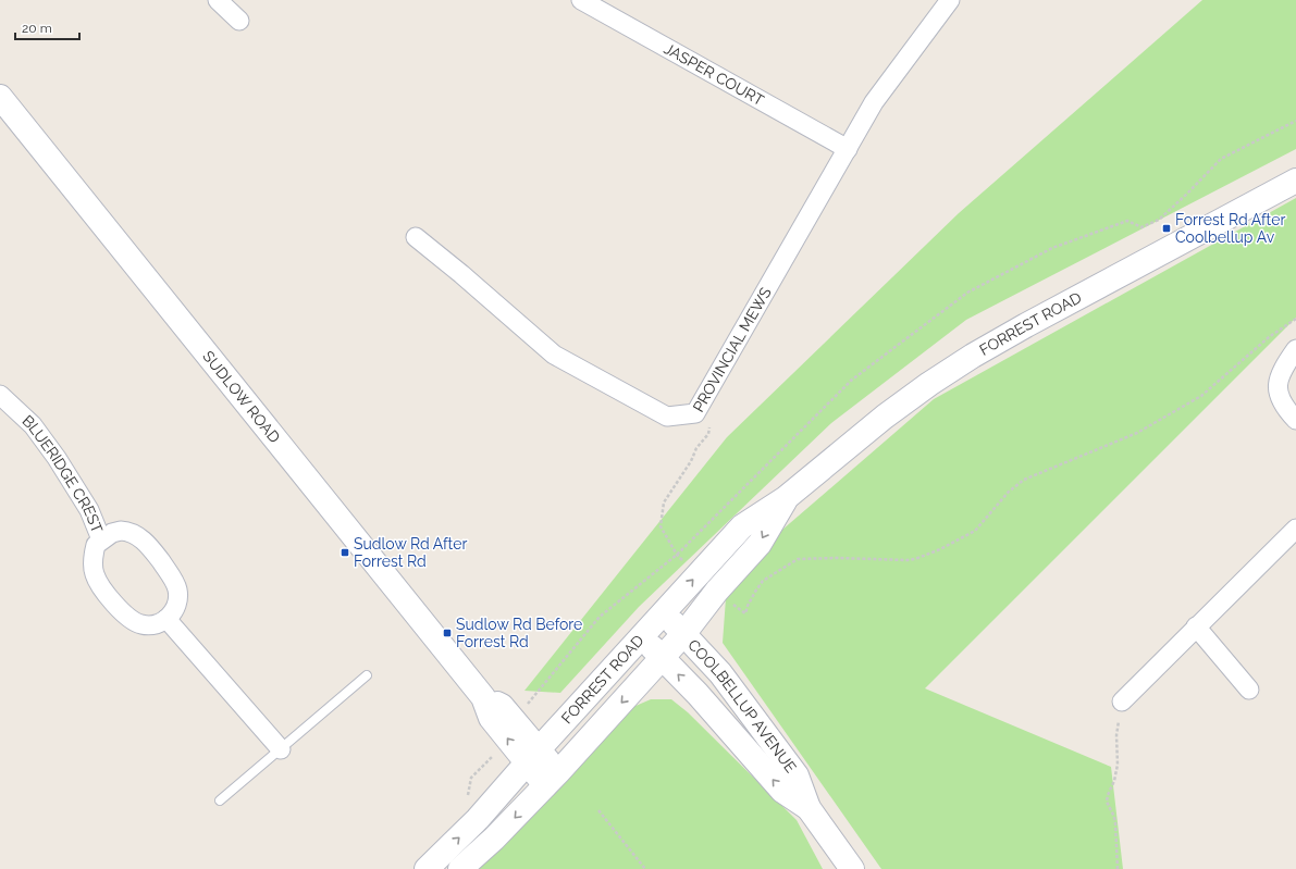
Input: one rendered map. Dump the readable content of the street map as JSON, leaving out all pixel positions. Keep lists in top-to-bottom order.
{
  "streets": {
    "main road": ["FORREST ROAD", "SUDLOW ROAD", "COOLBELLUP AVENUE"],
    "street": ["JASPER COURT", "PROVINCIAL MEWS", "BLUERIDGE CREST"]
  },
  "crossings": [
    ["JASPER COURT", "PROVINCIAL MEWS"],
    ["FORREST ROAD", "SUDLOW ROAD"],
    ["FORREST ROAD", "COOLBELLUP AVENUE"]
  ],
  "places": {
    "transit": ["Forrest Rd After Coolbellup Av", "Sudlow Rd After Forrest Rd", "Sudlow Rd Before Forrest Rd"]
  },
  "scale_bar": "20 m"
}
